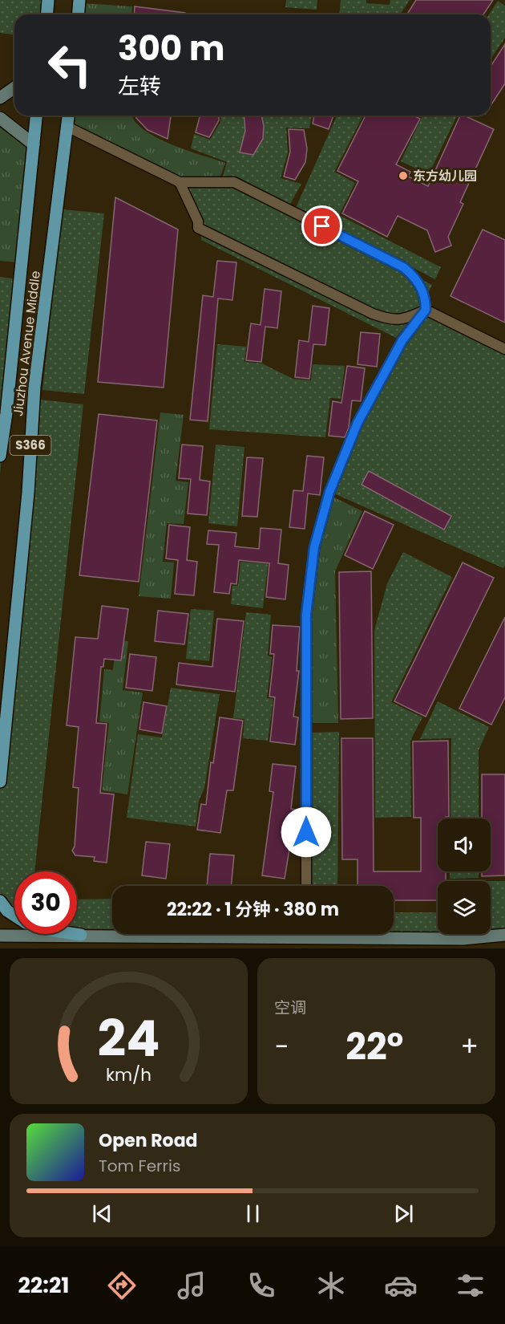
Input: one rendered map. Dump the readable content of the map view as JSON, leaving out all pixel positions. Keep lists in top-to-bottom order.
{
  "streets": {
    "main road": ["Jiuzhou Avenue Middle", "S366"]
  },
  "places": ["东方幼儿园"],
  "page": {
    "turn": ["300 m", "左转"],
    "limit": "30",
    "trip": "22:22 · 1 分钟 · 380 m",
    "tile": "空调",
    "heat": ["−", "22°", "+"],
    "song": ["Open Road", "Tom Ferris"],
    "tabs": "22:21",
    "gauge": ["24", "km/h"]
  }
}
